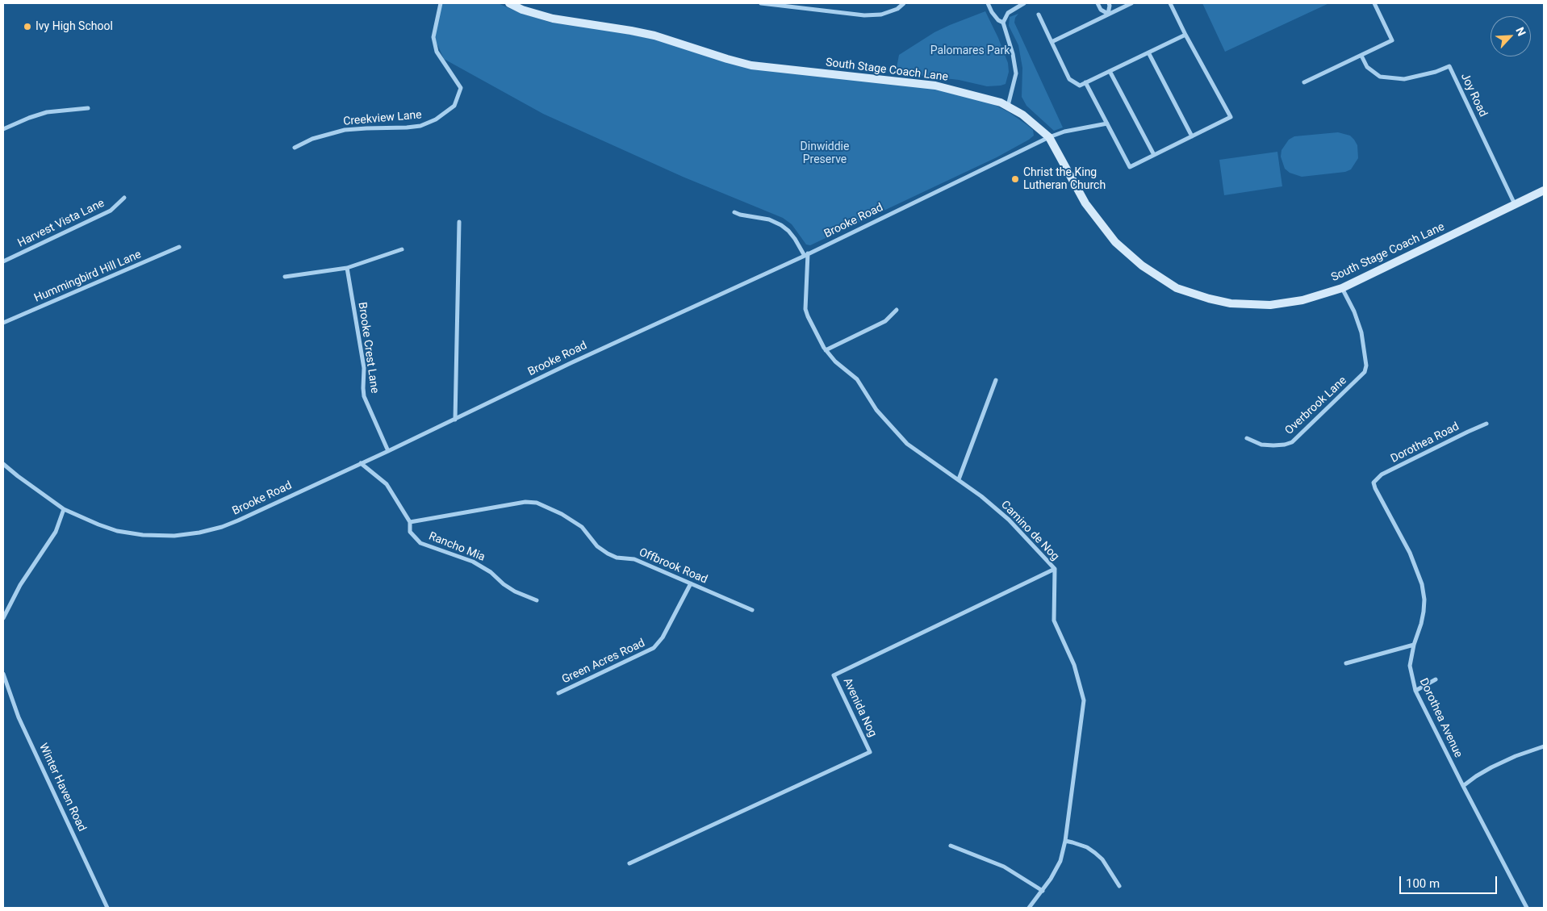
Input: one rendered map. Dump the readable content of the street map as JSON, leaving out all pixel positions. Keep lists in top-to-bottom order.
{
  "streets": {
    "main road": ["South Stage Coach Lane"],
    "street": [
      "Joy Road",
      "Creekview Lane",
      "Brooke Road",
      "Harvest Vista Lane",
      "Hummingbird Hill Lane",
      "Brooke Crest Lane",
      "Overbrook Lane",
      "Dorothea Road",
      "Camino de Nog",
      "Rancho Mia",
      "Offbrook Road",
      "Green Acres Road",
      "Avenida Nog",
      "Dorothea Avenue",
      "Winter Haven Road"
    ]
  },
  "crossings": [
    ["South Stage Coach Lane", "Joy Road"],
    ["South Stage Coach Lane", "Brooke Road"],
    ["South Stage Coach Lane", "Overbrook Lane"],
    ["Brooke Road", "Brooke Crest Lane"],
    ["Brooke Road", "Camino de Nog"],
    ["Brooke Road", "Rancho Mia"],
    ["Dorothea Road", "Dorothea Avenue"],
    ["Camino de Nog", "Avenida Nog"],
    ["Rancho Mia", "Offbrook Road"],
    ["Offbrook Road", "Green Acres Road"]
  ],
  "parks": ["Palomares Park", "Dinwiddie Preserve"],
  "places": ["Ivy High School", "Christ the King Lutheran Church"],
  "scale_bar": "100 m",
  "north": "top right"
}
